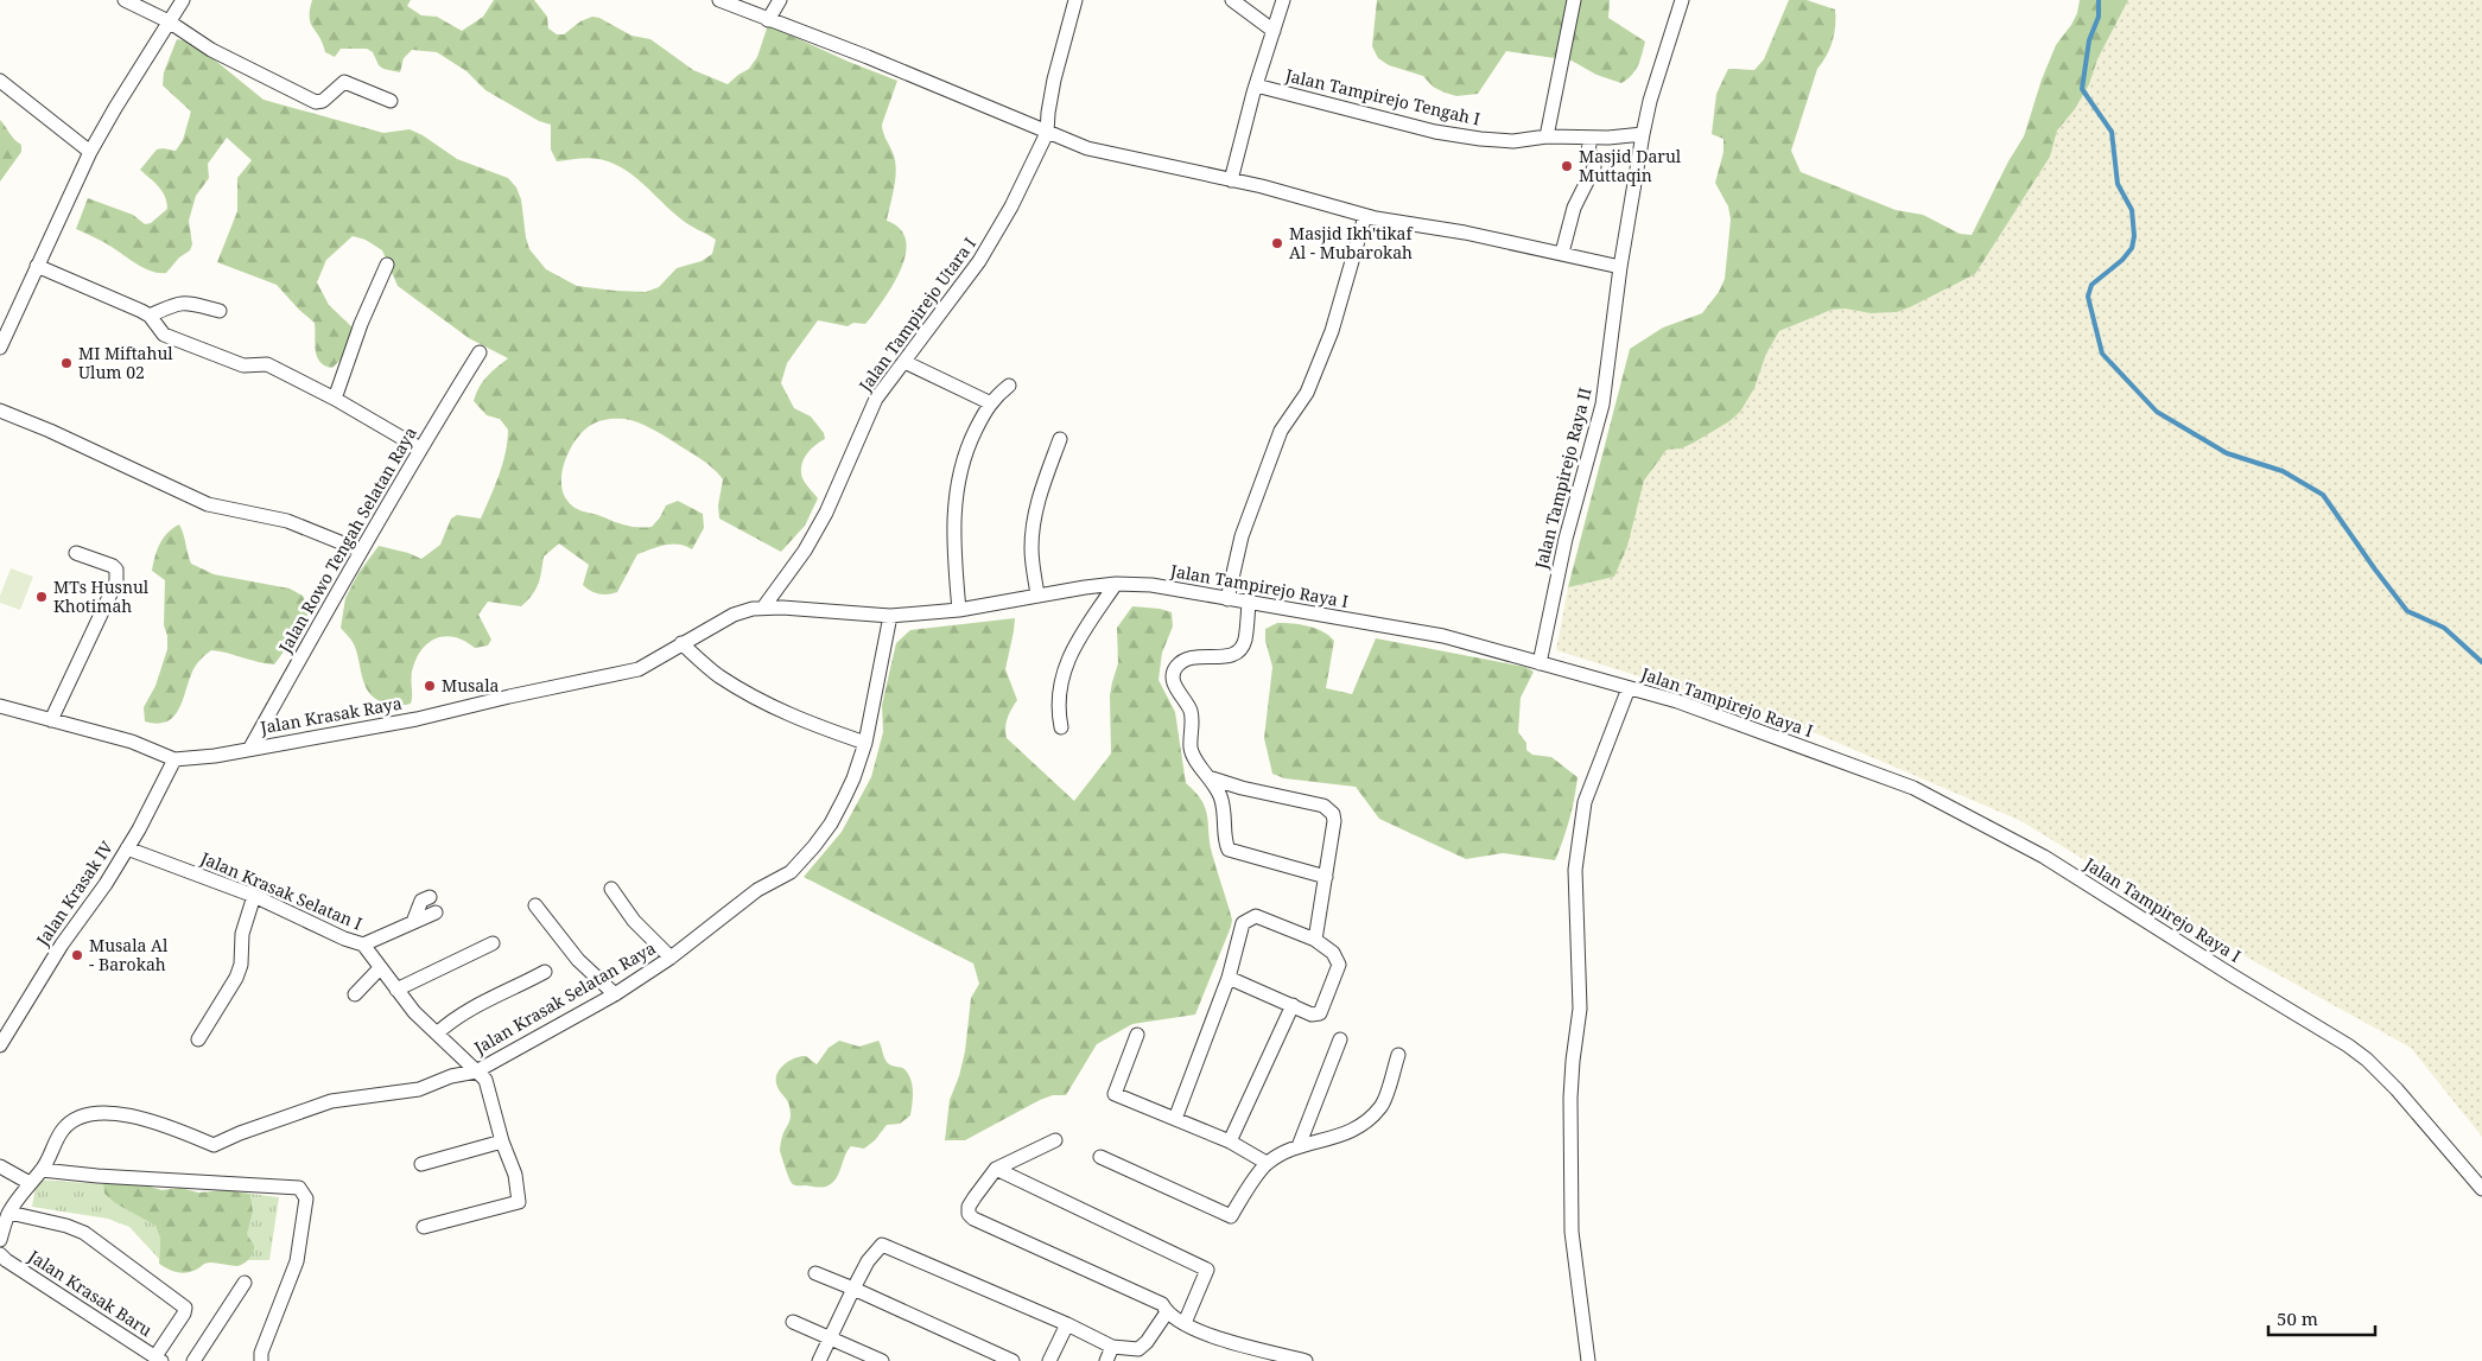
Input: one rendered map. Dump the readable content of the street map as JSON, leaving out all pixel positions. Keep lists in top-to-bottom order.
{
  "streets": {
    "street": [
      "Jalan Tampirejo Tengah I",
      "Jalan Tampirejo Utara I",
      "Jalan Tampirejo Raya II",
      "Jalan Rowo Tengah Selatan Raya",
      "Jalan Tampirejo Raya I",
      "Jalan Krasak Raya",
      "Jalan Krasak Selatan I",
      "Jalan Krasak IV",
      "Jalan Krasak Selatan Raya",
      "Jalan Krasak Baru"
    ]
  },
  "crossings": [
    ["Jalan Tampirejo Tengah I", "Jalan Tampirejo Raya II"],
    ["Jalan Tampirejo Utara I", "Jalan Tampirejo Raya I"],
    ["Jalan Tampirejo Utara I", "Jalan Krasak Raya"],
    ["Jalan Tampirejo Raya II", "Jalan Tampirejo Raya I"],
    ["Jalan Rowo Tengah Selatan Raya", "Jalan Krasak Raya"],
    ["Jalan Tampirejo Raya I", "Jalan Krasak Raya"],
    ["Jalan Tampirejo Raya I", "Jalan Krasak Selatan Raya"],
    ["Jalan Krasak Raya", "Jalan Krasak IV"],
    ["Jalan Krasak Selatan I", "Jalan Krasak IV"],
    ["Jalan Krasak Selatan I", "Jalan Krasak Selatan Raya"]
  ],
  "places": [
    "Masjid Darul Muttaqin",
    "Masjid Ikh'tikaf Al - Mubarokah",
    "MI Miftahul Ulum 02",
    "MTs Husnul Khotimah",
    "Musala",
    "Musala Al - Barokah"
  ],
  "scale_bar": "50 m"
}
